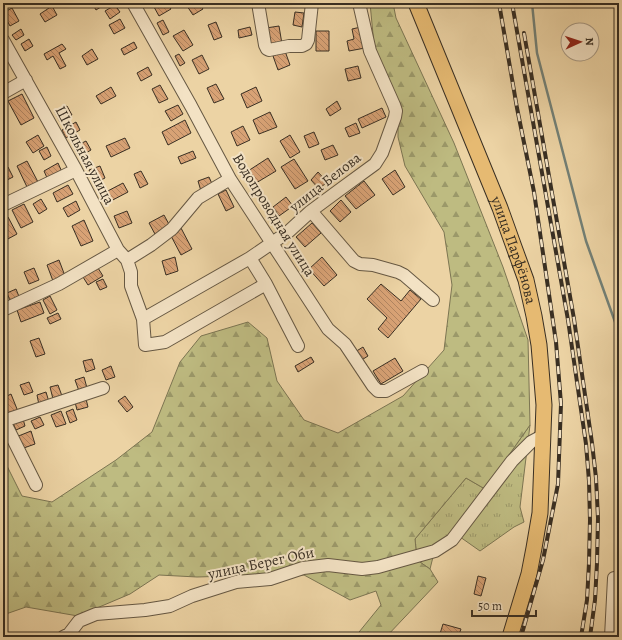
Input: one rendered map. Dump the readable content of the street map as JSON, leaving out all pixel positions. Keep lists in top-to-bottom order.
{
  "streets": {
    "main road": ["улица Парфёнова"],
    "street": [
      "Школьная улица",
      "улица Белова",
      "Водопроводная улица",
      "улица Берег Оби"
    ]
  },
  "crossings": [
    ["улица Белова", "Водопроводная улица"],
    ["улица Парфёнова", "улица Берег Оби"]
  ],
  "scale_bar": "50 m",
  "north": "right"
}
